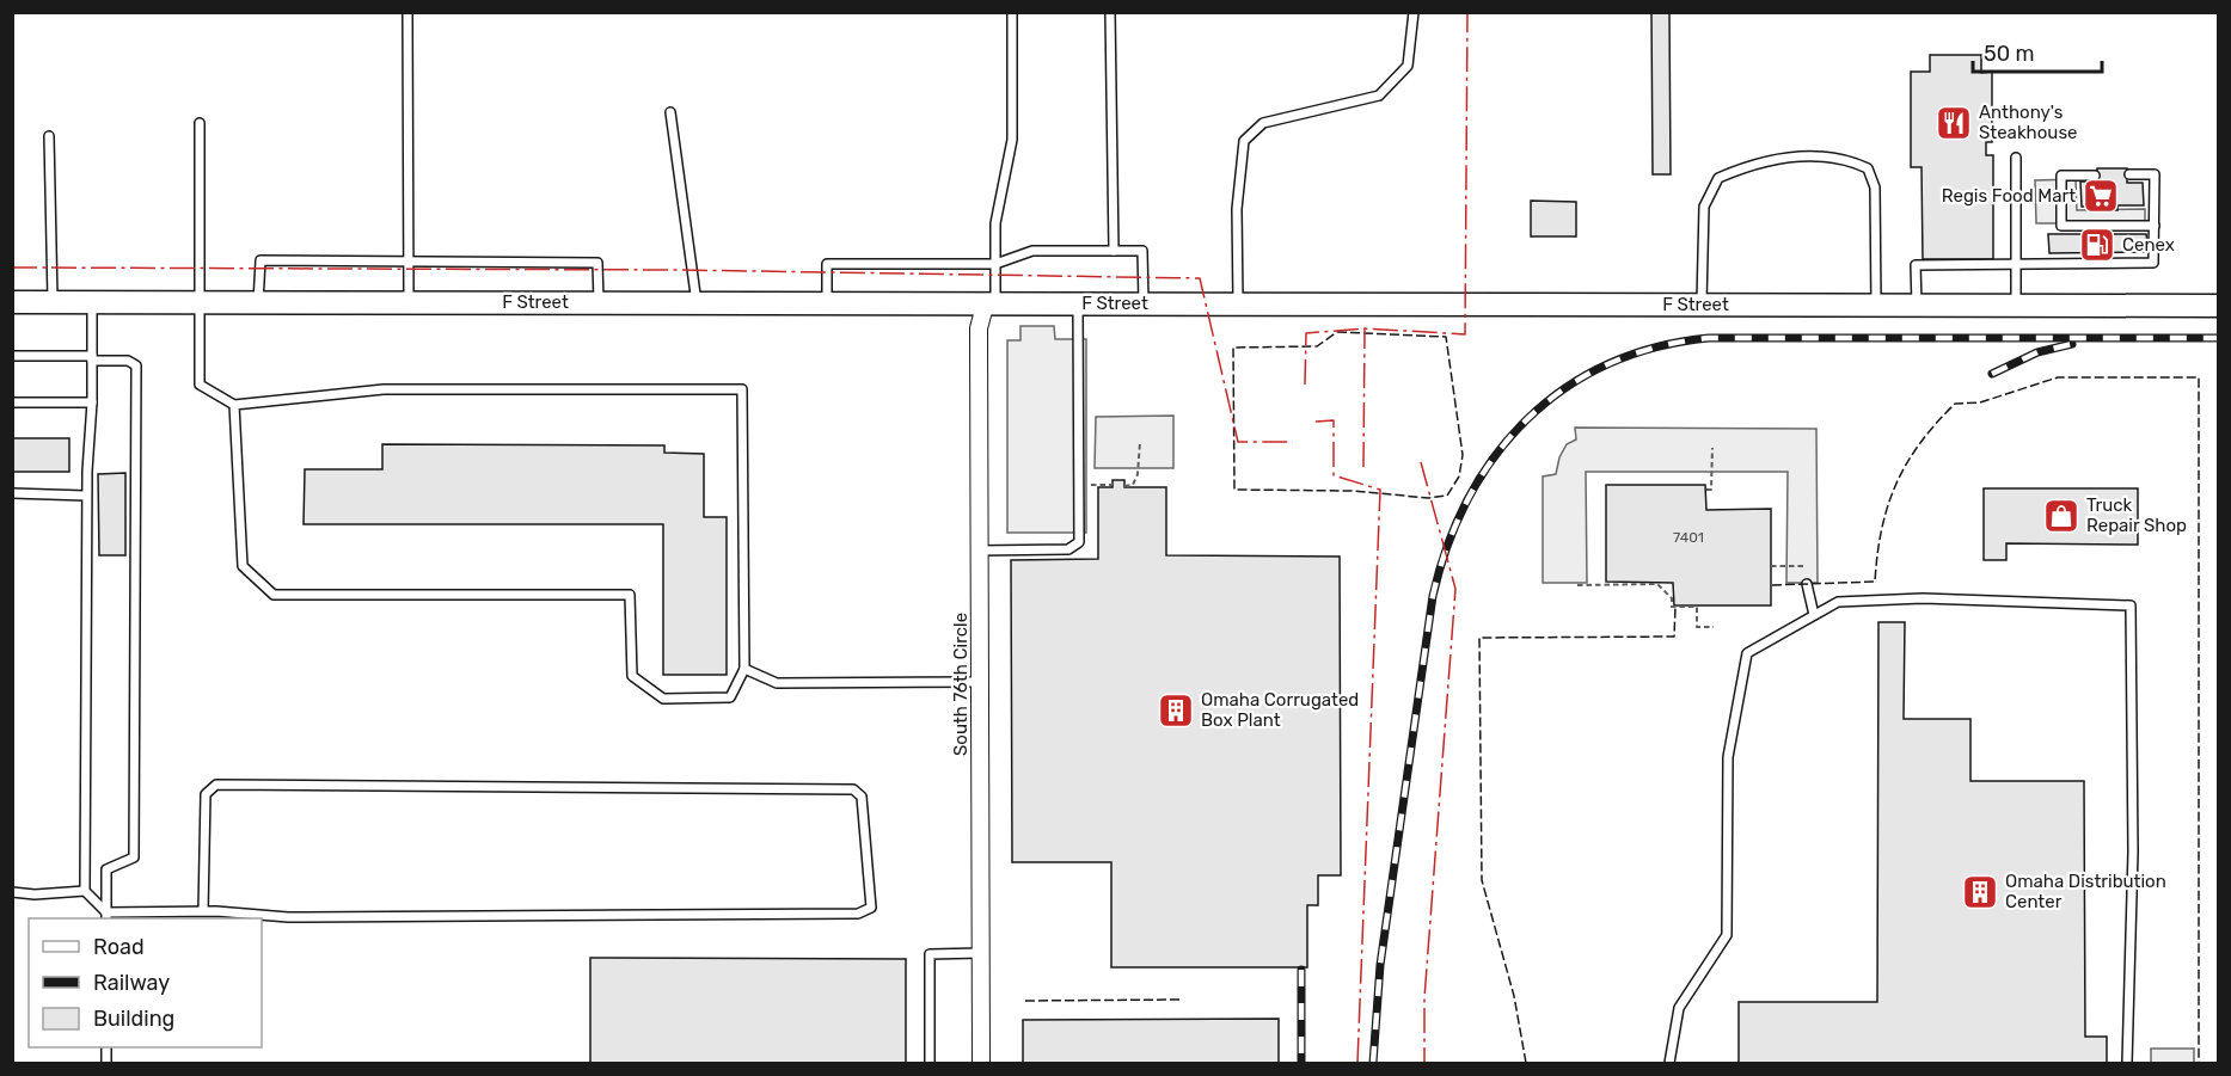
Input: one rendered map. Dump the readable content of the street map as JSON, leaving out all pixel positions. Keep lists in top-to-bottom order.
{
  "streets": {
    "street": ["F Street", "South 76th Circle"]
  },
  "crossings": [
    ["F Street", "South 76th Circle"]
  ],
  "places": {
    "restaurant": ["Anthony's Steakhouse"],
    "supermarket": ["Regis Food Mart"],
    "fuel station": ["Cenex"],
    "shop": ["Truck Repair Shop"],
    "building": ["Omaha Corrugated Box Plant", "Omaha Distribution Center"]
  },
  "house_numbers": ["7401"],
  "legend": ["Road", "Railway", "Building"],
  "scale_bar": "50 m"
}
